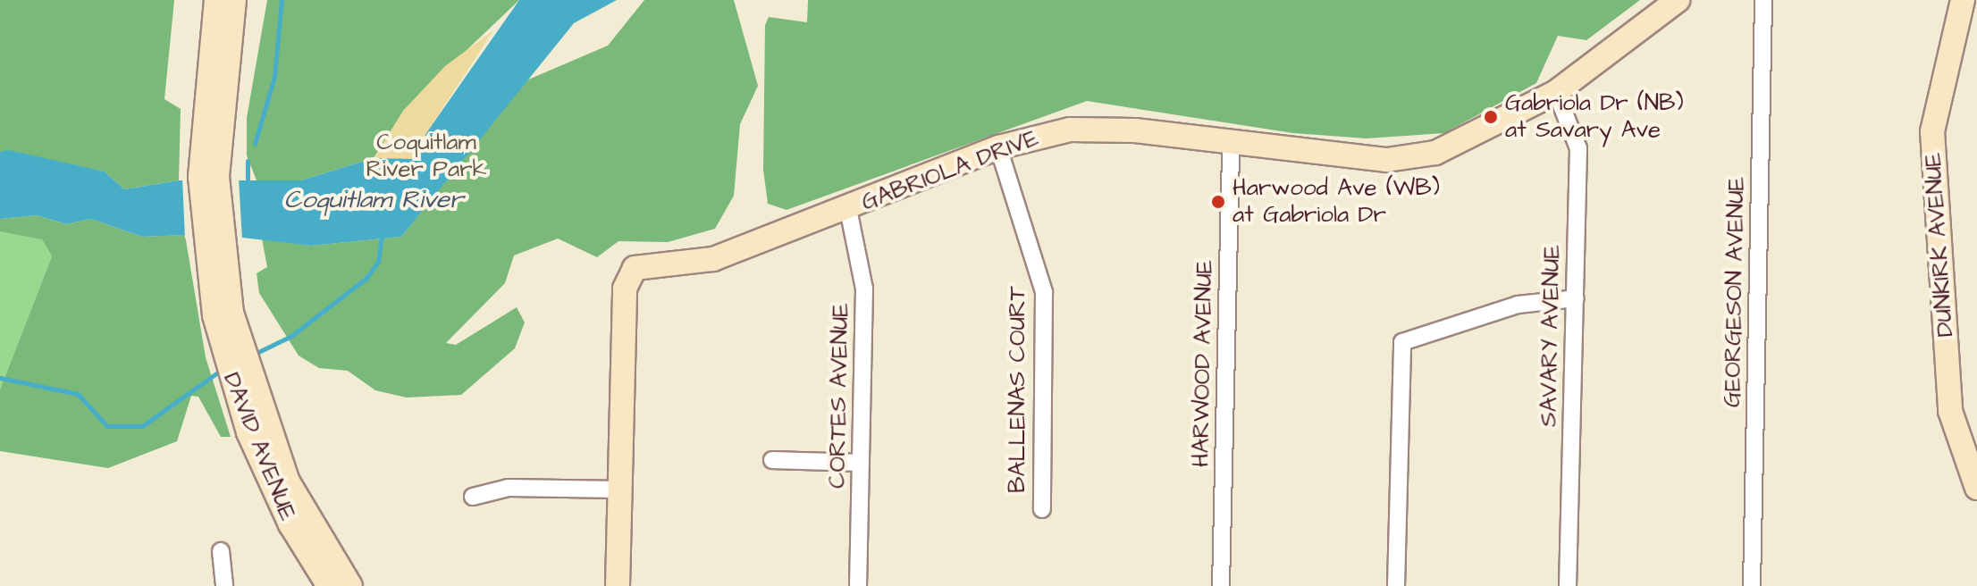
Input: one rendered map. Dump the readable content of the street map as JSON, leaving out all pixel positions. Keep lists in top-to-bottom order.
{
  "streets": {
    "street": [
      "GABRIOLA DRIVE",
      "DUNKIRK AVENUE",
      "GEORGESON AVENUE",
      "SAVARY AVENUE",
      "HARWOOD AVENUE",
      "BALLENAS COURT",
      "CORTES AVENUE",
      "DAVID AVENUE"
    ]
  },
  "crossings": [
    ["GABRIOLA DRIVE", "SAVARY AVENUE"],
    ["GABRIOLA DRIVE", "HARWOOD AVENUE"],
    ["GABRIOLA DRIVE", "BALLENAS COURT"],
    ["GABRIOLA DRIVE", "CORTES AVENUE"]
  ],
  "water": ["Coquitlam River"],
  "parks": ["Coquitlam River Park"],
  "places": ["Gabriola Dr (NB) at Savary Ave", "Harwood Ave (WB) at Gabriola Dr"]
}
